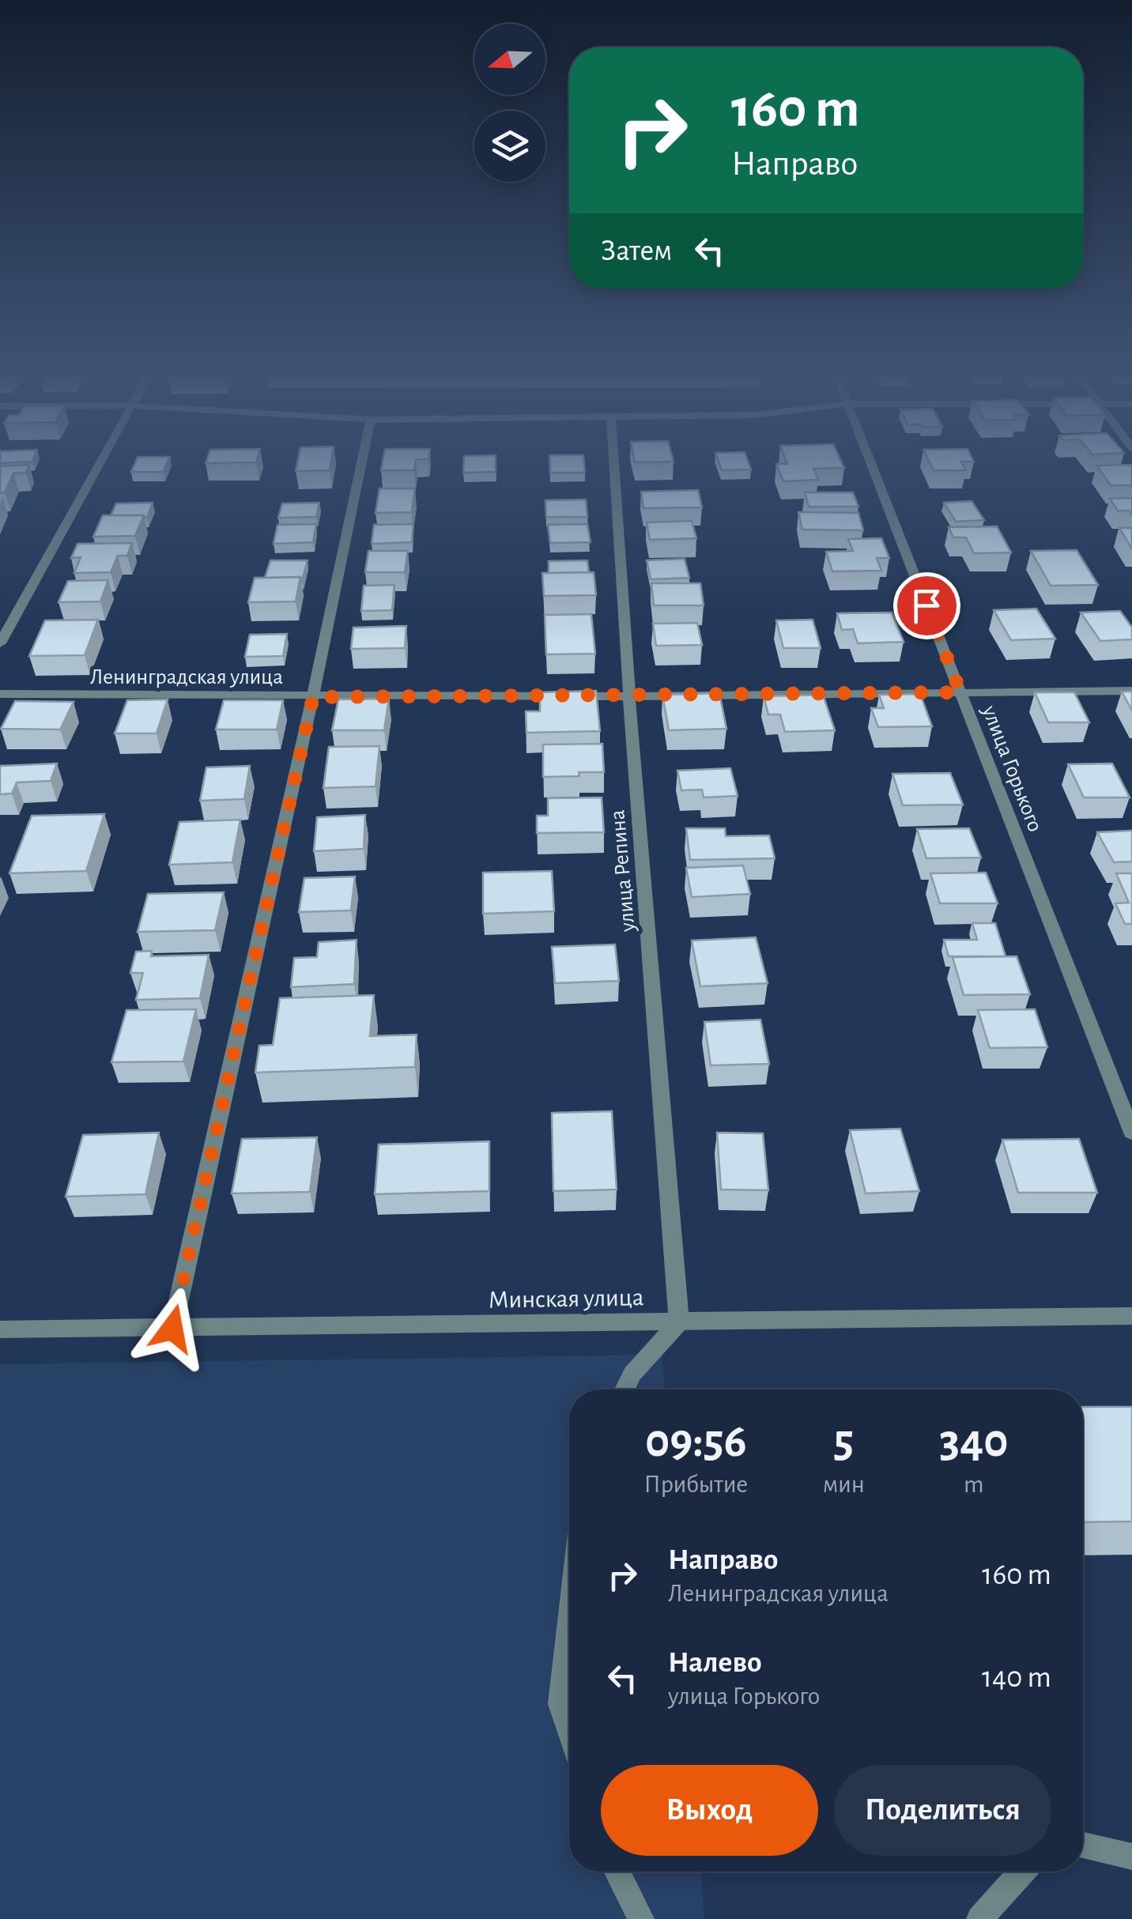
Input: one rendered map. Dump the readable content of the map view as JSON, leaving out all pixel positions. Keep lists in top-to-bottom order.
{
  "streets": {
    "street": [
      "Ленинградская улица",
      "улица Горького",
      "улица Репина",
      "Минская улица"
    ]
  },
  "crossings": [
    ["Ленинградская улица", "улица Горького"],
    ["Ленинградская улица", "улица Репина"],
    ["улица Репина", "Минская улица"]
  ],
  "north": "left",
  "page": {
    "turn": ["160 m", "Направо"],
    "then": "Затем",
    "eta": [
      "09:56",
      "Прибытие",
      "5",
      "мин",
      "340",
      "m"
    ],
    "list": [
      {
        "name": "Направо",
        "note": "Ленинградская улица",
        "value": "160 m"
      },
      {
        "name": "Налево",
        "note": "улица Горького",
        "value": "140 m"
      }
    ],
    "buttons": ["Выход", "Поделиться"]
  }
}
